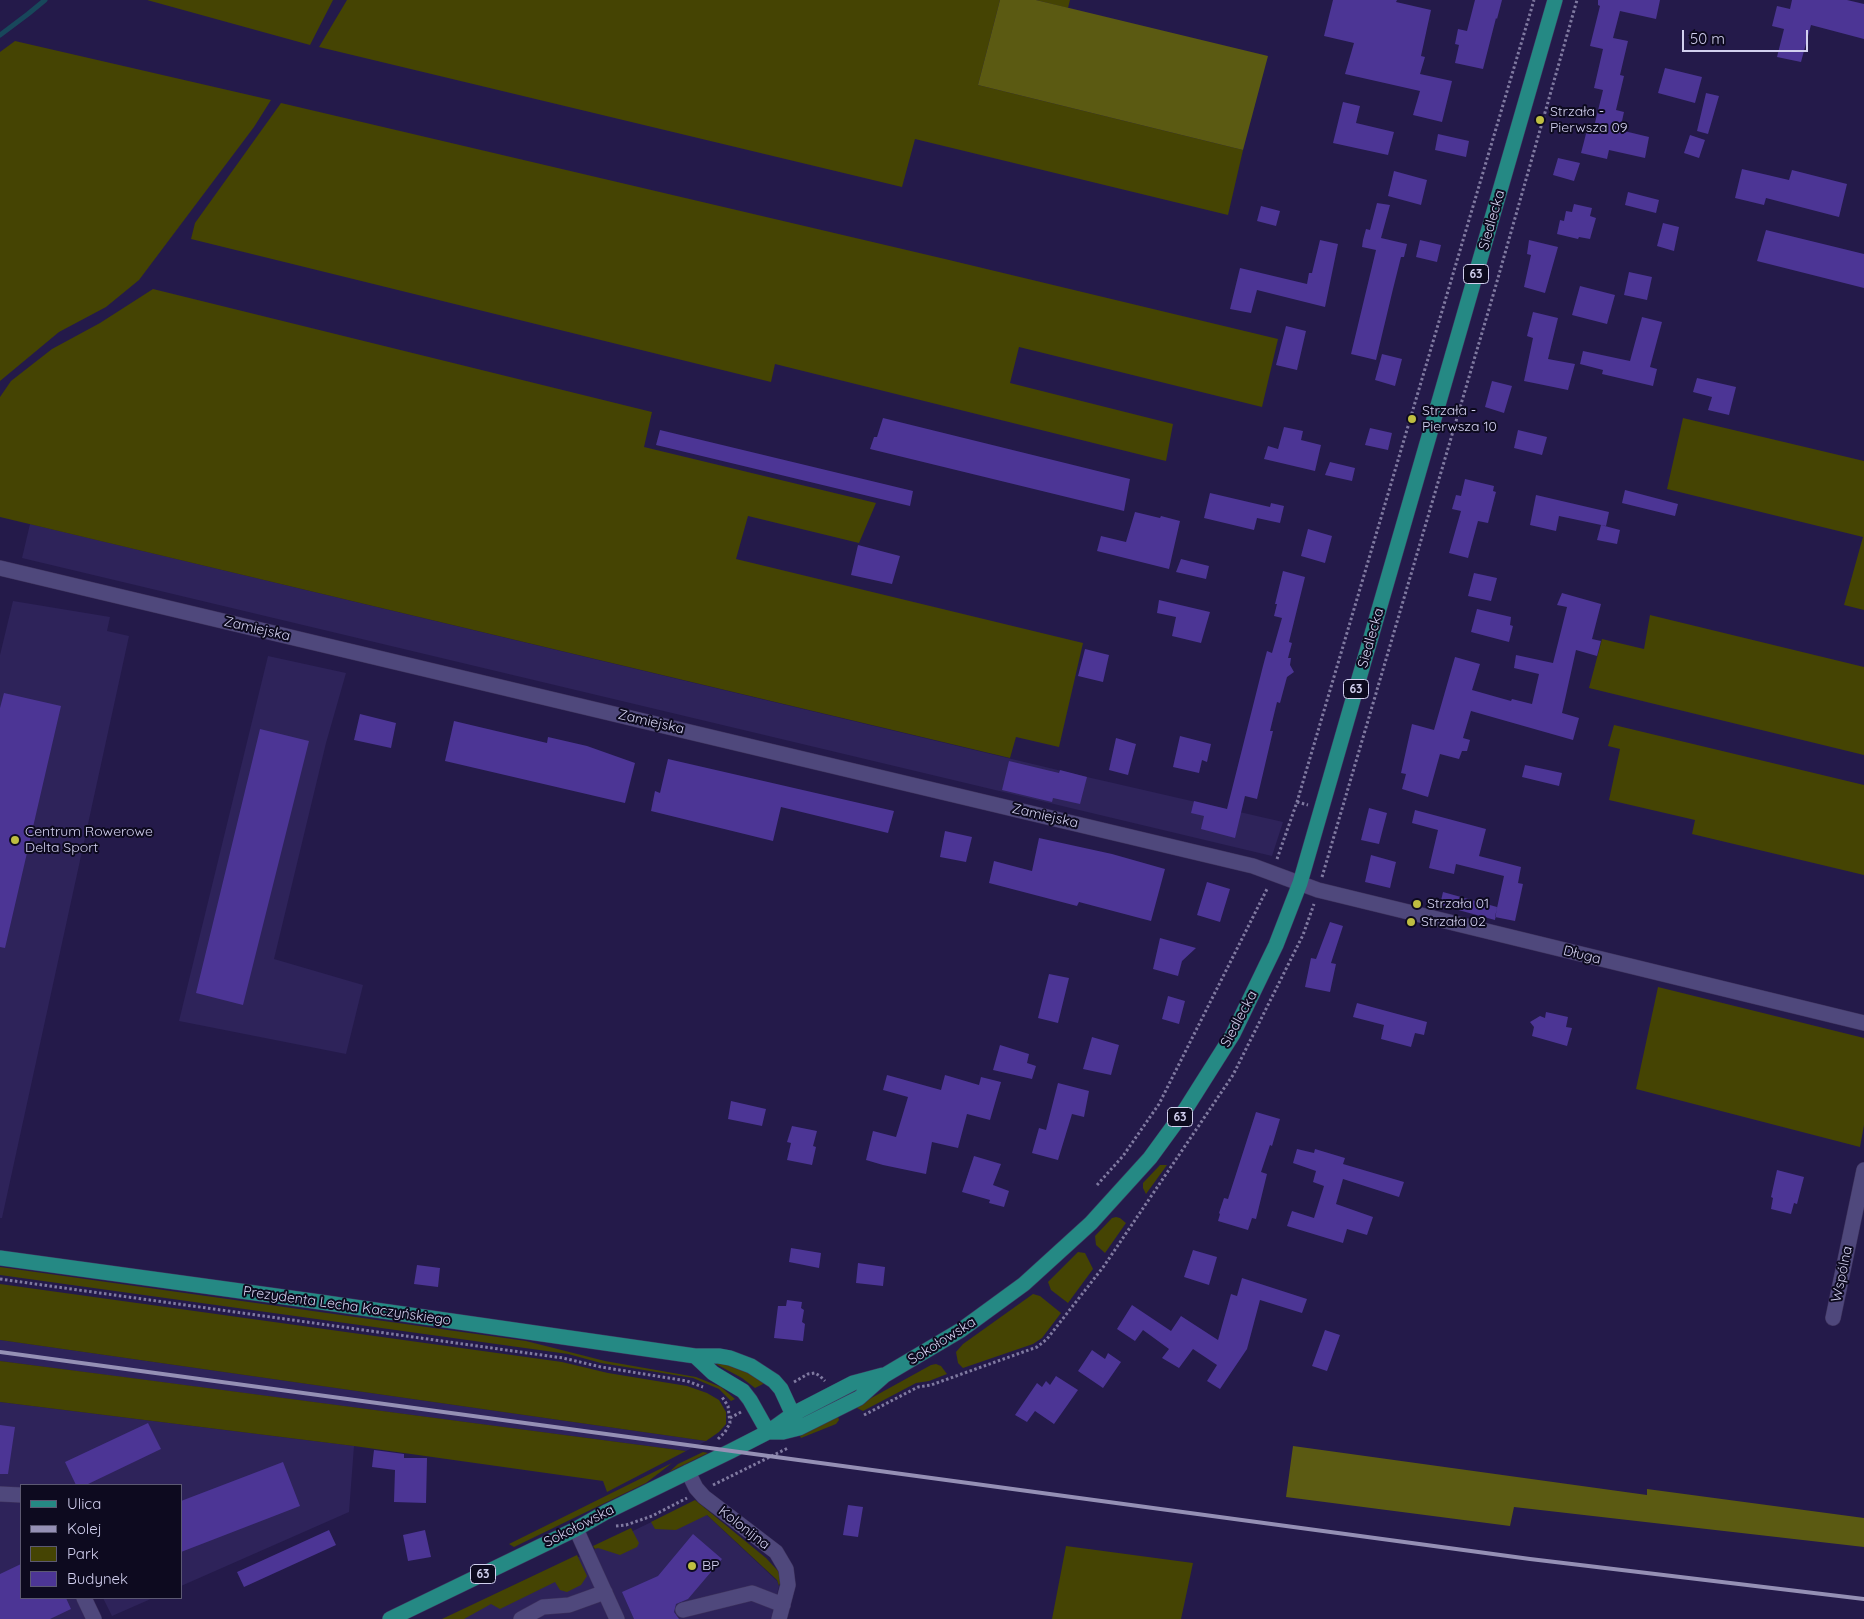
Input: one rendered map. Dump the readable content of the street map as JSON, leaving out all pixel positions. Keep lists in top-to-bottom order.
{
  "streets": {
    "main road": [
      "Siedlecka",
      "63",
      "Prezydenta Lecha Kaczyńskiego",
      "Sokołowska"
    ],
    "street": [
      "Zamiejska",
      "Długa",
      "Wspólna",
      "Kolonijna"
    ]
  },
  "crossings": [
    ["Siedlecka", "Zamiejska"],
    ["Siedlecka", "Długa"],
    ["Siedlecka", "Sokołowska"],
    ["Zamiejska", "Długa"],
    ["Prezydenta Lecha Kaczyńskiego", "Sokołowska"],
    ["Sokołowska", "Kolonijna"]
  ],
  "places": [
    "Strzała - Pierwsza 09",
    "Strzała - Pierwsza 10",
    "Centrum Rowerowe Delta Sport",
    "Strzała 01",
    "Strzała 02",
    "BP"
  ],
  "legend": [
    "Ulica",
    "Kolej",
    "Park",
    "Budynek"
  ],
  "scale_bar": "50 m"
}
